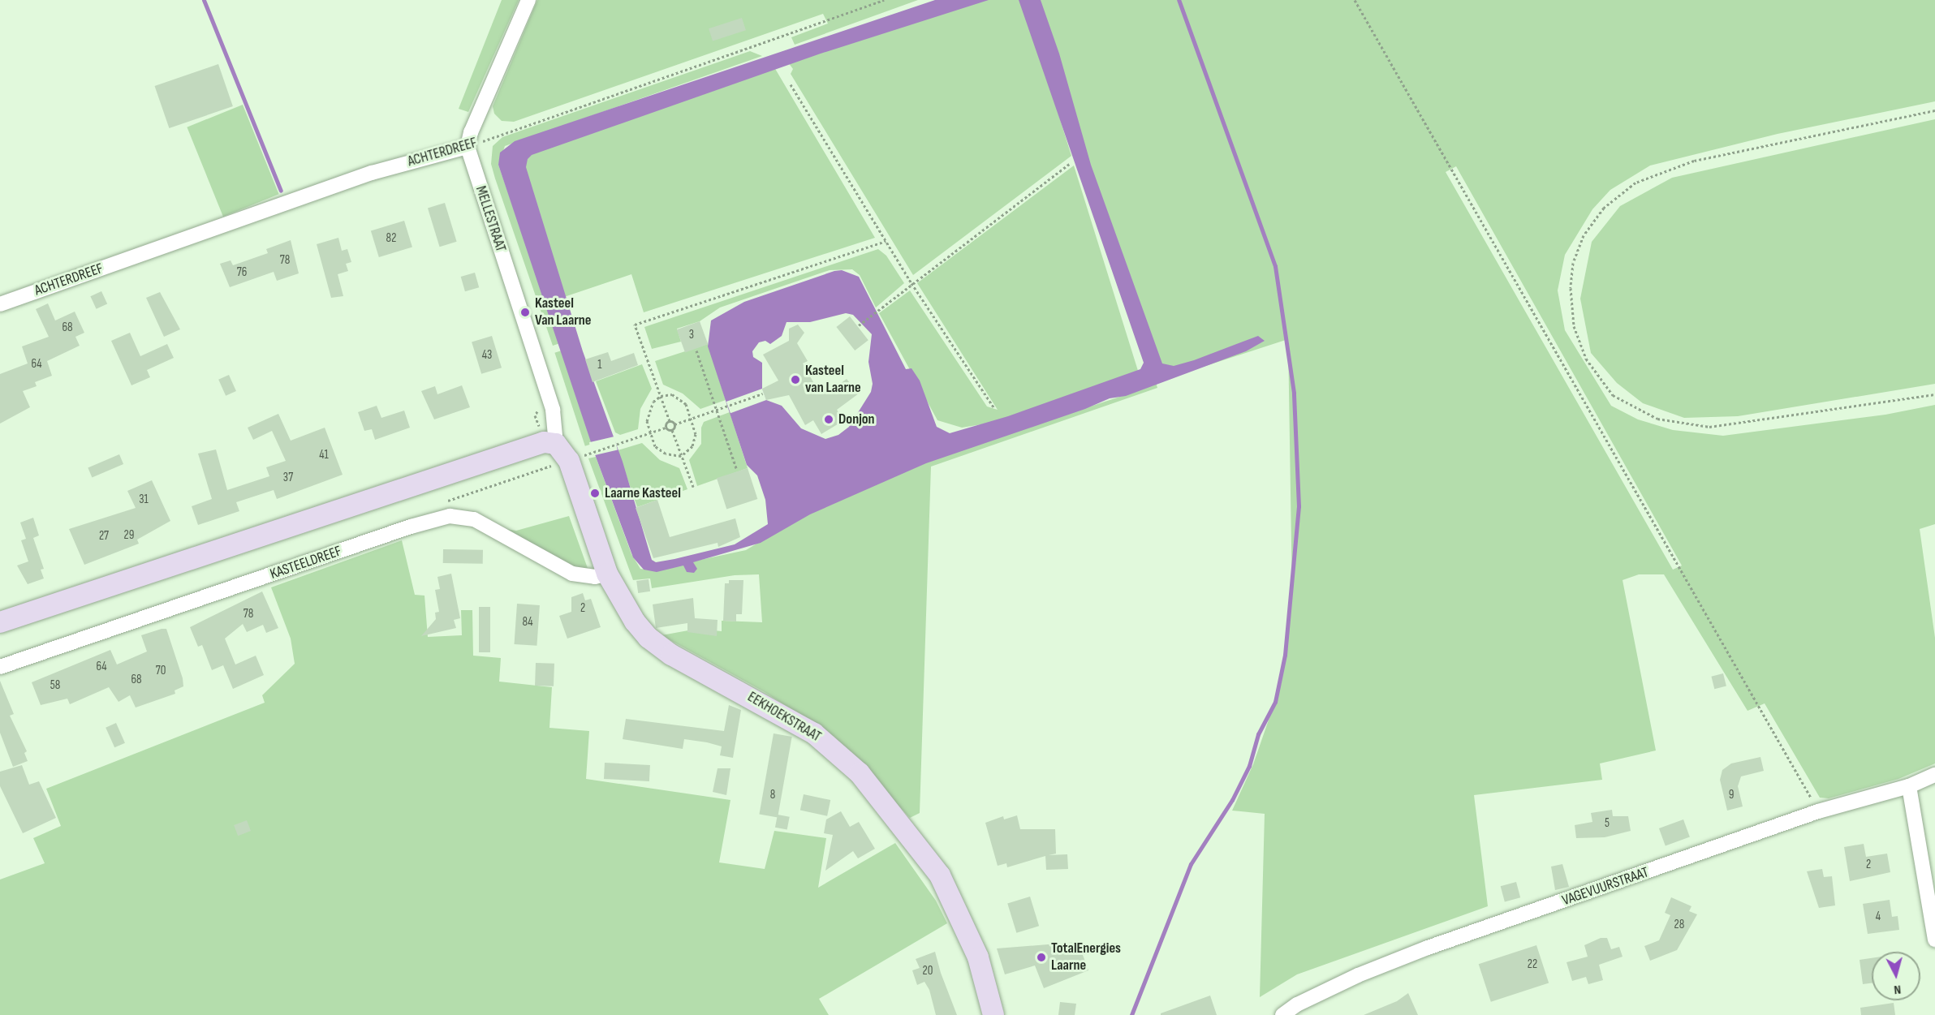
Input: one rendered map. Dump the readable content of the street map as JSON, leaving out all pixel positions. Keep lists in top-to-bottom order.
{
  "streets": {
    "street": [
      "ACHTERDREEF",
      "MELLESTRAAT",
      "KASTEELDREEF",
      "EEKHOEKSTRAAT",
      "VAGEVUURSTRAAT"
    ]
  },
  "crossings": [
    ["ACHTERDREEF", "MELLESTRAAT"],
    ["MELLESTRAAT", "EEKHOEKSTRAAT"],
    ["KASTEELDREEF", "EEKHOEKSTRAAT"]
  ],
  "places": [
    "Kasteel Van Laarne",
    "Kasteel van Laarne",
    "Donjon",
    "Laarne Kasteel",
    "TotalEnergies Laarne"
  ],
  "house_numbers": [
    "82",
    "78",
    "76",
    "68",
    "3",
    "43",
    "64",
    "1",
    "41",
    "37",
    "31",
    "29",
    "27",
    "2",
    "78",
    "84",
    "64",
    "70",
    "68",
    "58",
    "8",
    "9",
    "5",
    "2",
    "4",
    "28",
    "22",
    "20"
  ],
  "north": "bottom"
}
